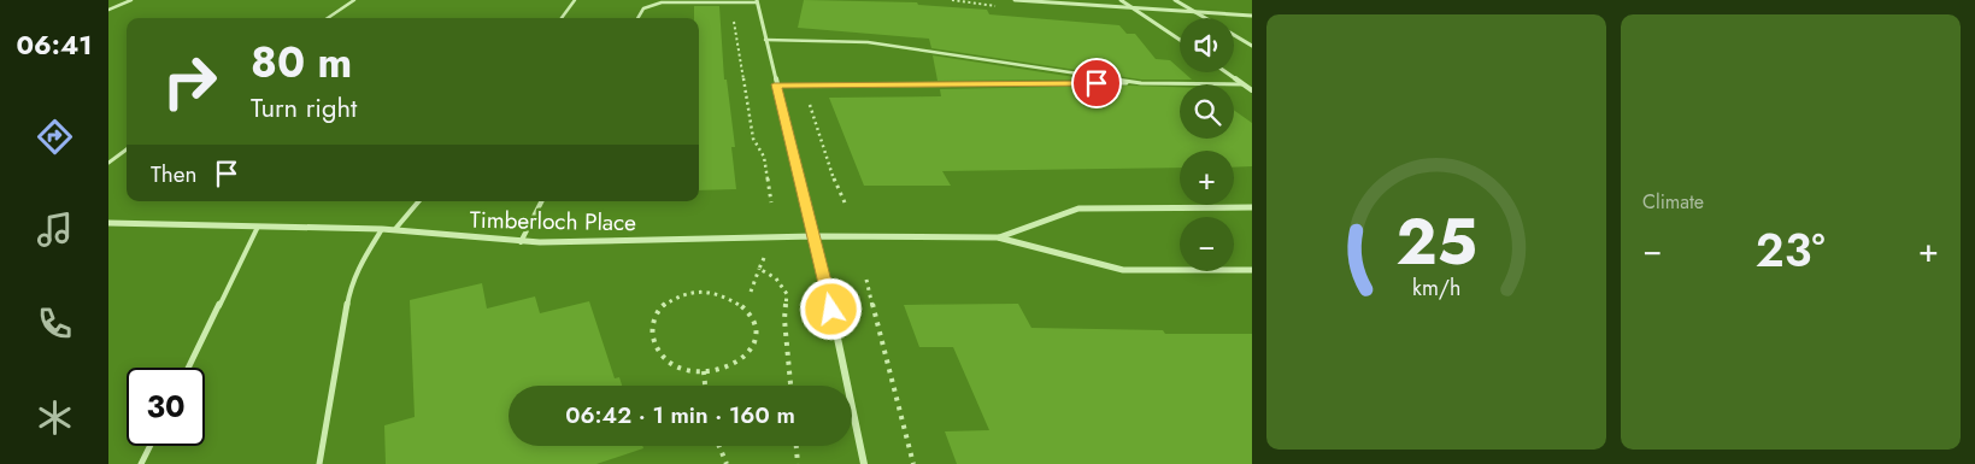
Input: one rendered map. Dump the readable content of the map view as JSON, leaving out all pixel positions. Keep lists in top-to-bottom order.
{
  "streets": {
    "street": ["Timberloch Place"]
  },
  "page": {
    "tabs": "06:41",
    "tile": "Climate",
    "map_buttons": ["+", "−"],
    "turn": ["80 m", "Turn right"],
    "then": "Then",
    "heat": ["−", "23°", "+"],
    "limit": "30",
    "trip": "06:42 · 1 min · 160 m",
    "gauge": ["25", "km/h"]
  }
}
